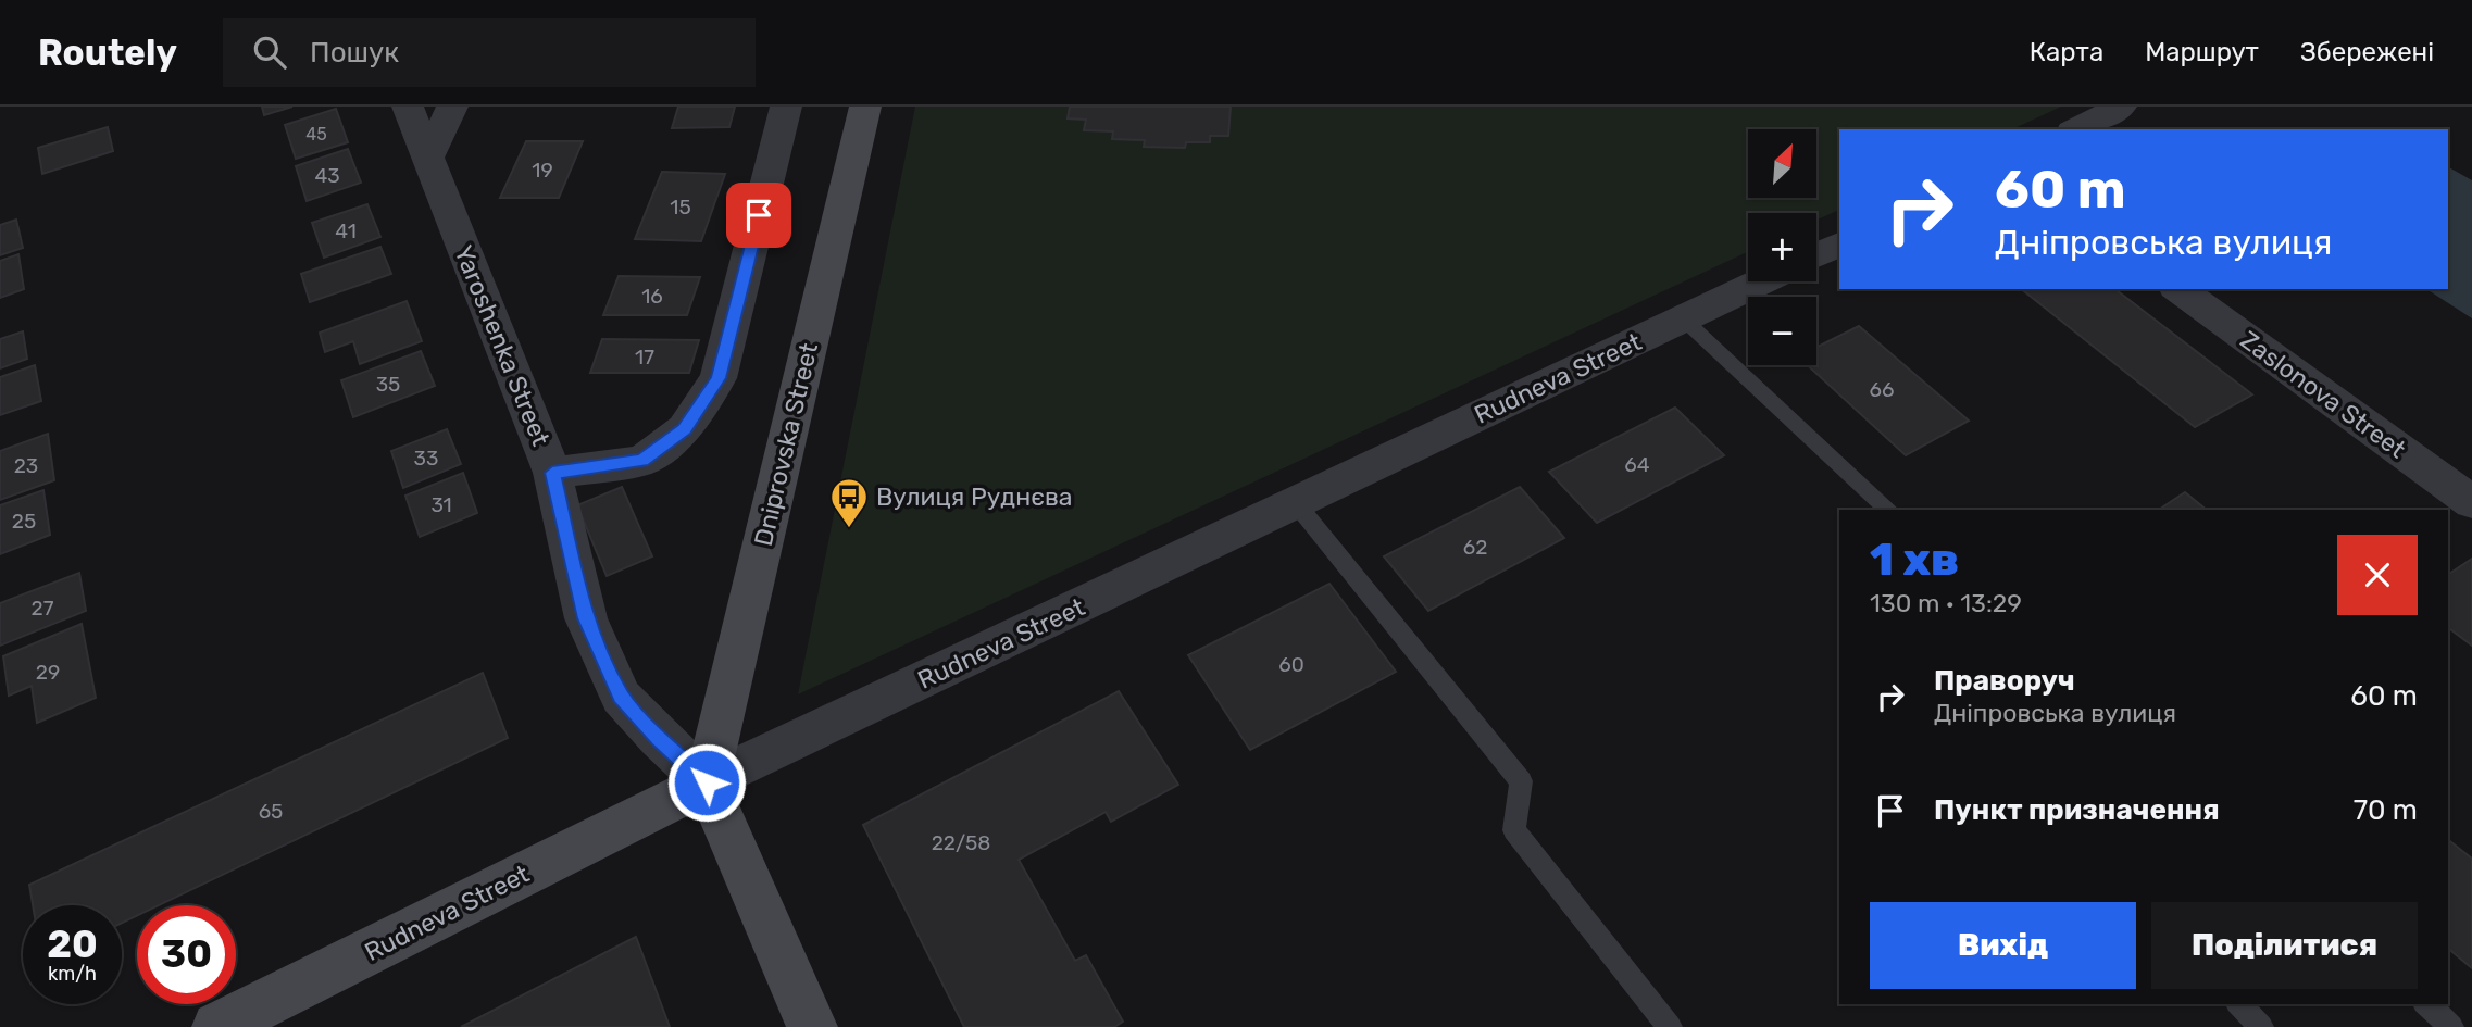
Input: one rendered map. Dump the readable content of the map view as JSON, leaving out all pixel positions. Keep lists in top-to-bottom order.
{
  "streets": {
    "street": [
      "Yaroshenka Street",
      "Rudneva Street",
      "Zaslonova Street",
      "Dniprovska Street"
    ]
  },
  "crossings": [
    ["Yaroshenka Street", "Rudneva Street"],
    ["Yaroshenka Street", "Dniprovska Street"],
    ["Rudneva Street", "Dniprovska Street"]
  ],
  "places": {
    "bus stop": ["Вулиця Руднєва"]
  },
  "house_numbers": [
    "45",
    "19",
    "43",
    "15",
    "41",
    "16",
    "17",
    "35",
    "66",
    "33",
    "64",
    "23",
    "31",
    "25",
    "62",
    "27",
    "60",
    "29",
    "65",
    "22/58"
  ],
  "north": "top right",
  "page": {
    "header": "Routely",
    "search": "Пошук",
    "nav": ["Карта", "Маршрут", "Збережені"],
    "map_buttons": ["+", "−"],
    "turn": ["60 m", "Дніпровська вулиця"],
    "heading": ["1 хв", "130 m · 13:29"],
    "list": [
      {
        "name": "Праворуч",
        "note": "Дніпровська вулиця",
        "value": "60 m"
      },
      {
        "name": "Пункт призначення",
        "value": "70 m"
      }
    ],
    "buttons": ["Вихід", "Поділитися"],
    "speed": "20 km/h",
    "limit": "30"
  }
}
